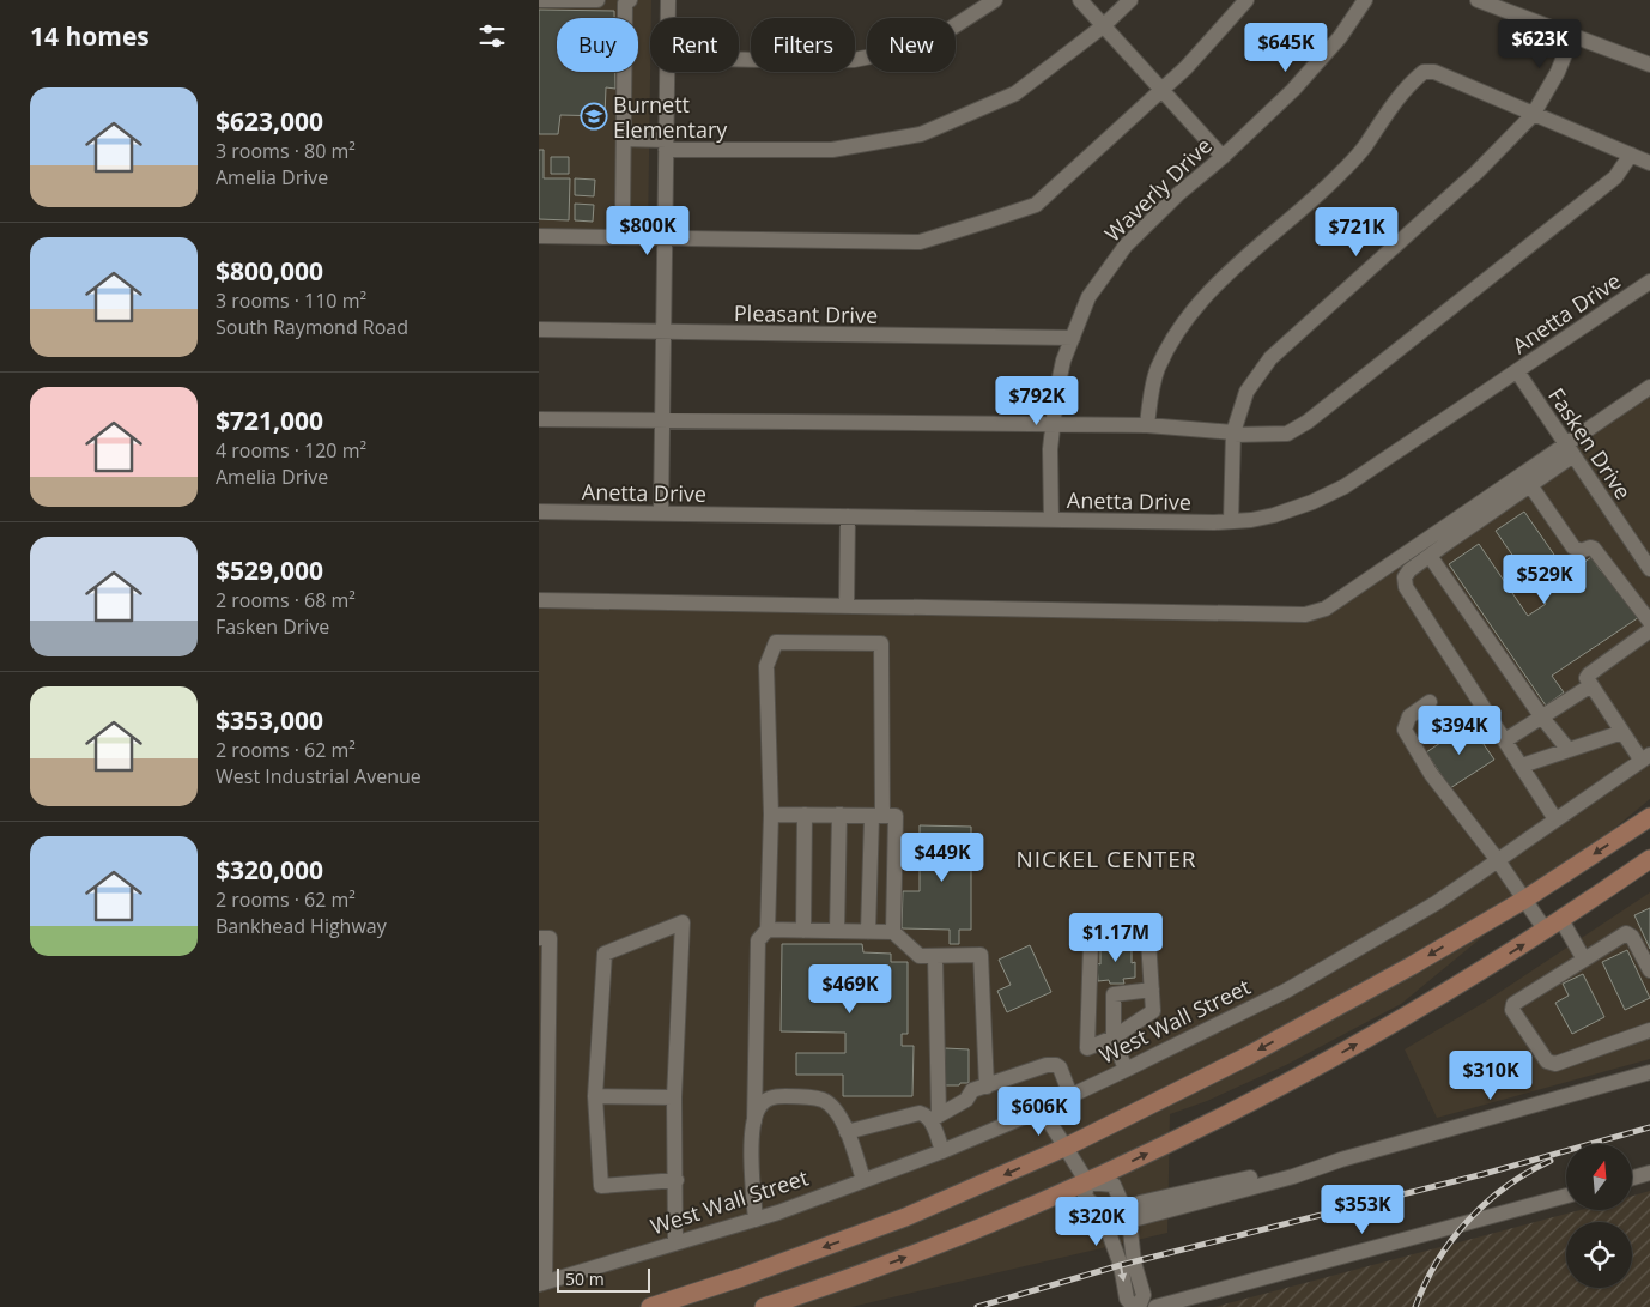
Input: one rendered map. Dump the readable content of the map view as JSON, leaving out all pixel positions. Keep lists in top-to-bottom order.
{
  "streets": {
    "street": [
      "Waverly Drive",
      "Anetta Drive",
      "Pleasant Drive",
      "Fasken Drive",
      "West Wall Street"
    ]
  },
  "crossings": [
    ["Waverly Drive", "Anetta Drive"],
    ["Waverly Drive", "Pleasant Drive"],
    ["Anetta Drive", "Fasken Drive"]
  ],
  "districts": ["NICKEL CENTER"],
  "places": {
    "school or university": ["Burnett Elementary"]
  },
  "scale_bar": "50 m",
  "north": "top",
  "page": {
    "heading": "14 homes",
    "chip": [
      "Buy",
      "Rent",
      "Filters",
      "New"
    ],
    "price": [
      "$623K",
      "$645K",
      "$800K",
      "$721K",
      "$792K",
      "$529K",
      "$394K",
      "$449K",
      "$1.17M",
      "$469K",
      "$310K",
      "$606K",
      "$353K",
      "$320K"
    ],
    "list": [
      {
        "name": "$623,000",
        "note": "3 rooms · 80 m² · Amelia Drive"
      },
      {
        "name": "$800,000",
        "note": "3 rooms · 110 m² · South Raymond Road"
      },
      {
        "name": "$721,000",
        "note": "4 rooms · 120 m² · Amelia Drive"
      },
      {
        "name": "$529,000",
        "note": "2 rooms · 68 m² · Fasken Drive"
      },
      {
        "name": "$353,000",
        "note": "2 rooms · 62 m² · West Industrial Avenue"
      },
      {
        "name": "$320,000",
        "note": "2 rooms · 62 m² · Bankhead Highway"
      }
    ],
    "scale": "50 m"
  }
}
